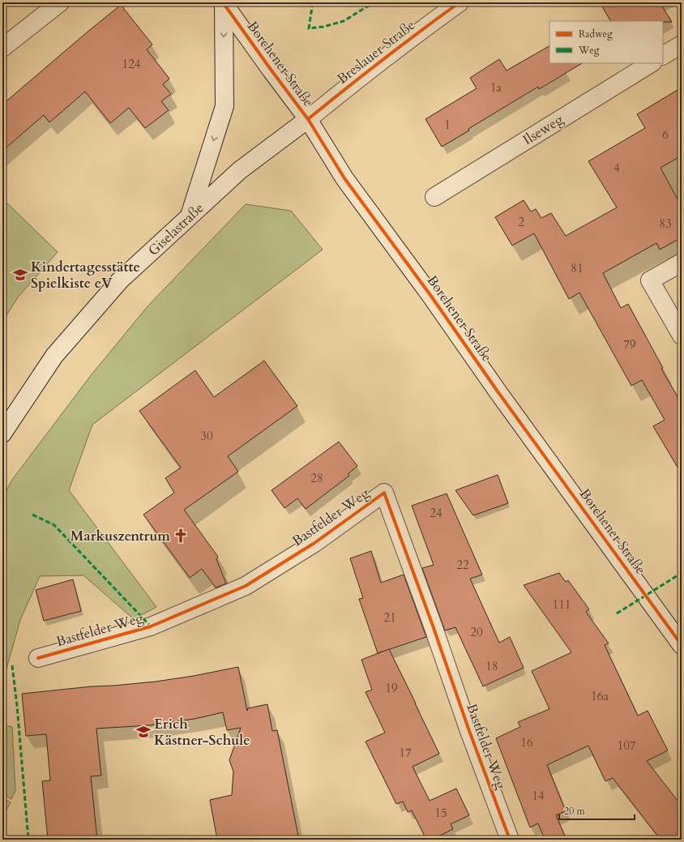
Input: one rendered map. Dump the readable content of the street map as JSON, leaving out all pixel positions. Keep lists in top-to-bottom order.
{
  "streets": {
    "main road": [
      "Breslauer Straße",
      "Borchener Straße",
      "Ilseweg",
      "Giselastraße",
      "Bastfelder Weg"
    ]
  },
  "crossings": [
    ["Breslauer Straße", "Borchener Straße"],
    ["Breslauer Straße", "Giselastraße"],
    ["Borchener Straße", "Giselastraße"]
  ],
  "places": {
    "school or university": ["Kindertagesstätte Spielkiste eV", "Erich Kästner-Schule"],
    "church": ["Markuszentrum"]
  },
  "house_numbers": [
    "124",
    "1a",
    "1",
    "6",
    "4",
    "2",
    "83",
    "81",
    "79",
    "30",
    "28",
    "24",
    "22",
    "111",
    "21",
    "20",
    "18",
    "19",
    "16a",
    "16",
    "107",
    "17",
    "14",
    "15"
  ],
  "legend": ["Radweg", "Weg"],
  "scale_bar": "20 m"
}
